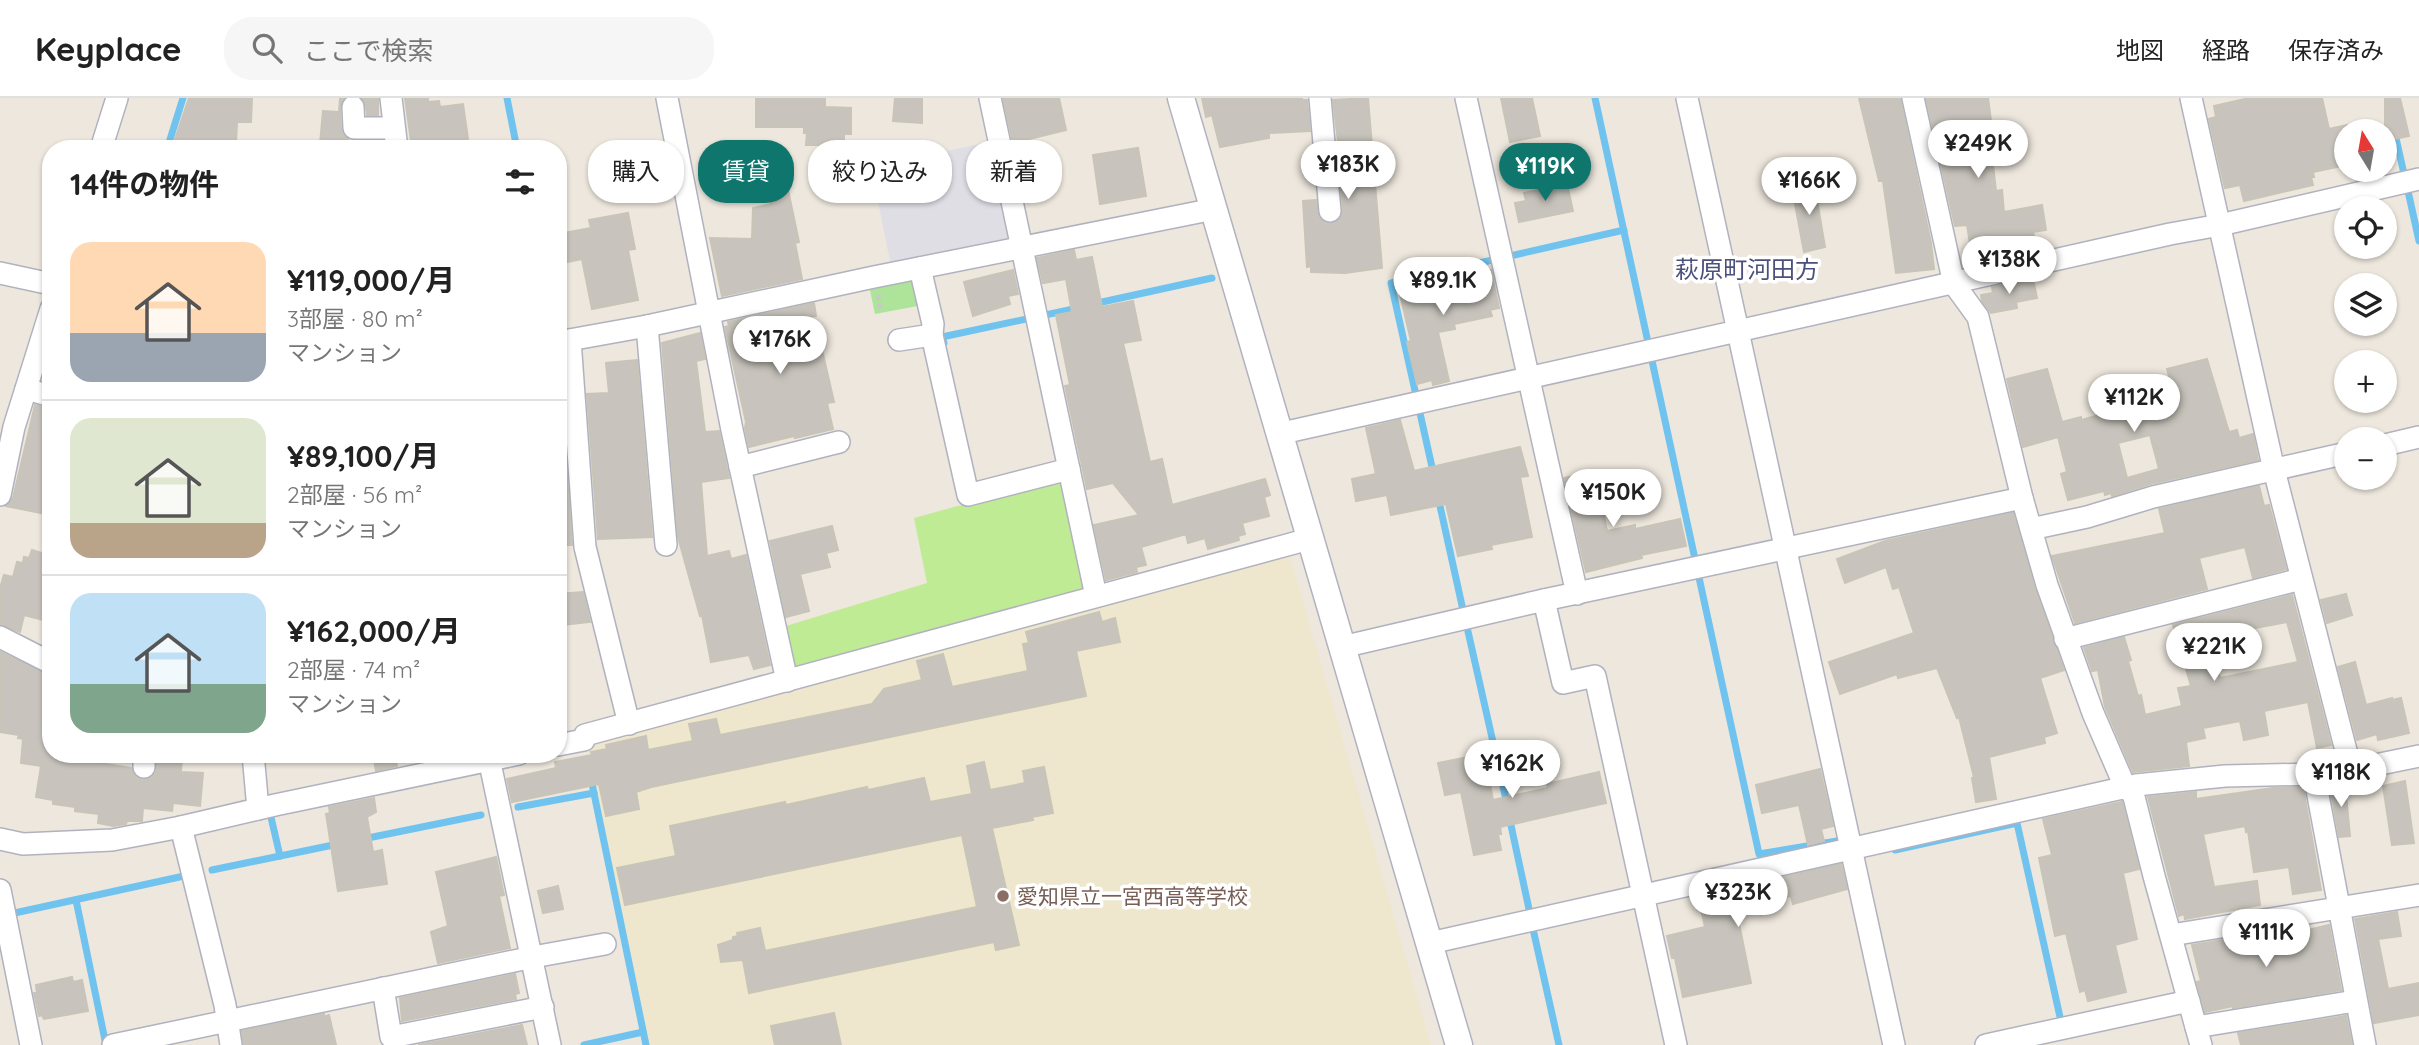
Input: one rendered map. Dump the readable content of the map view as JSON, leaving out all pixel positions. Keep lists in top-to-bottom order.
{
  "districts": ["萩原町河田方"],
  "places": ["愛知県立一宮西高等学校"],
  "north": "top",
  "page": {
    "header": "Keyplace",
    "search": "ここで検索",
    "nav": ["地図", "経路", "保存済み"],
    "map_buttons": ["+", "−"],
    "price": [
      "¥249K",
      "¥183K",
      "¥119K",
      "¥166K",
      "¥138K",
      "¥89.1K",
      "¥176K",
      "¥112K",
      "¥150K",
      "¥221K",
      "¥162K",
      "¥118K",
      "¥323K",
      "¥111K"
    ],
    "chip": [
      "購入",
      "賃貸",
      "絞り込み",
      "新着"
    ],
    "heading": "14件の物件",
    "list": [
      {
        "name": "¥119,000/月",
        "note": "3部屋 · 80 m² · マンション"
      },
      {
        "name": "¥89,100/月",
        "note": "2部屋 · 56 m² · マンション"
      },
      {
        "name": "¥162,000/月",
        "note": "2部屋 · 74 m² · マンション"
      }
    ]
  }
}
